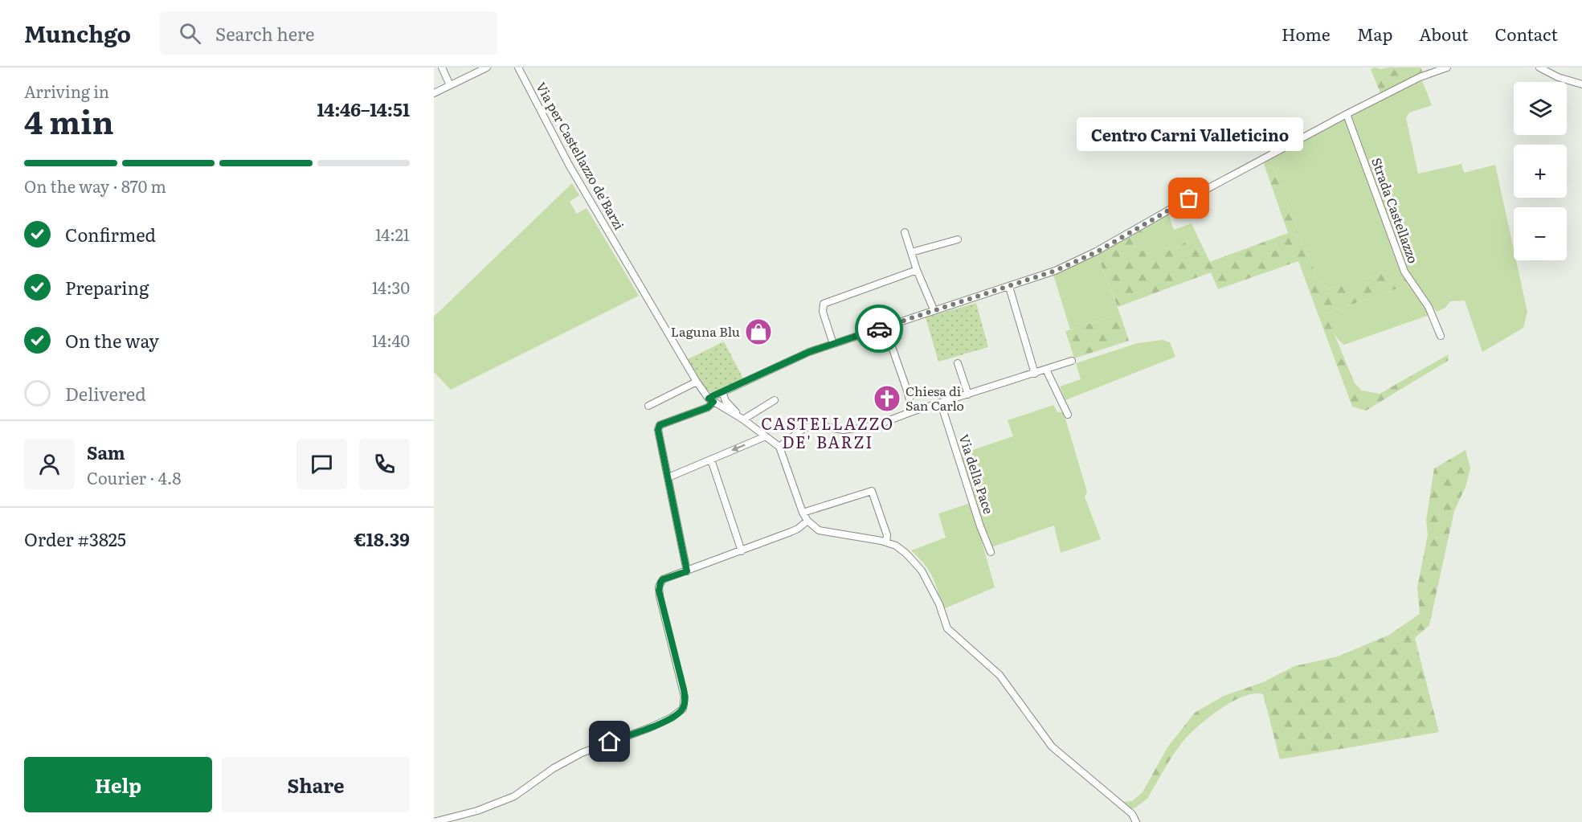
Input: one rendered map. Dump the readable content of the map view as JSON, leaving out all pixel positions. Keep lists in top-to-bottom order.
{
  "streets": {
    "street": ["Via per Castellazzo de'Barzi", "Strada Castellazzo", "Via della Pace"]
  },
  "districts": ["CASTELLAZZO DE' BARZI"],
  "places": {
    "other": ["Centro Carni Valleticino"],
    "shop": ["Laguna Blu"],
    "church": ["Chiesa di San Carlo"]
  },
  "page": {
    "header": "Munchgo",
    "search": "Search here",
    "nav": [
      "Home",
      "Map",
      "About",
      "Contact"
    ],
    "heading": ["4 min", "Arriving in", "14:46–14:51"],
    "panel": [
      "Sam",
      "Courier · 4.8",
      "Order #3825",
      "€18.39"
    ],
    "map_buttons": ["+", "−"],
    "bubble": "Centro Carni Valleticino",
    "bar": "On the way · 870 m",
    "list": [
      ["Confirmed", "14:21"],
      ["Preparing", "14:30"],
      ["On the way", "14:40"],
      "Delivered"
    ],
    "buttons": ["Help", "Share"]
  }
}
